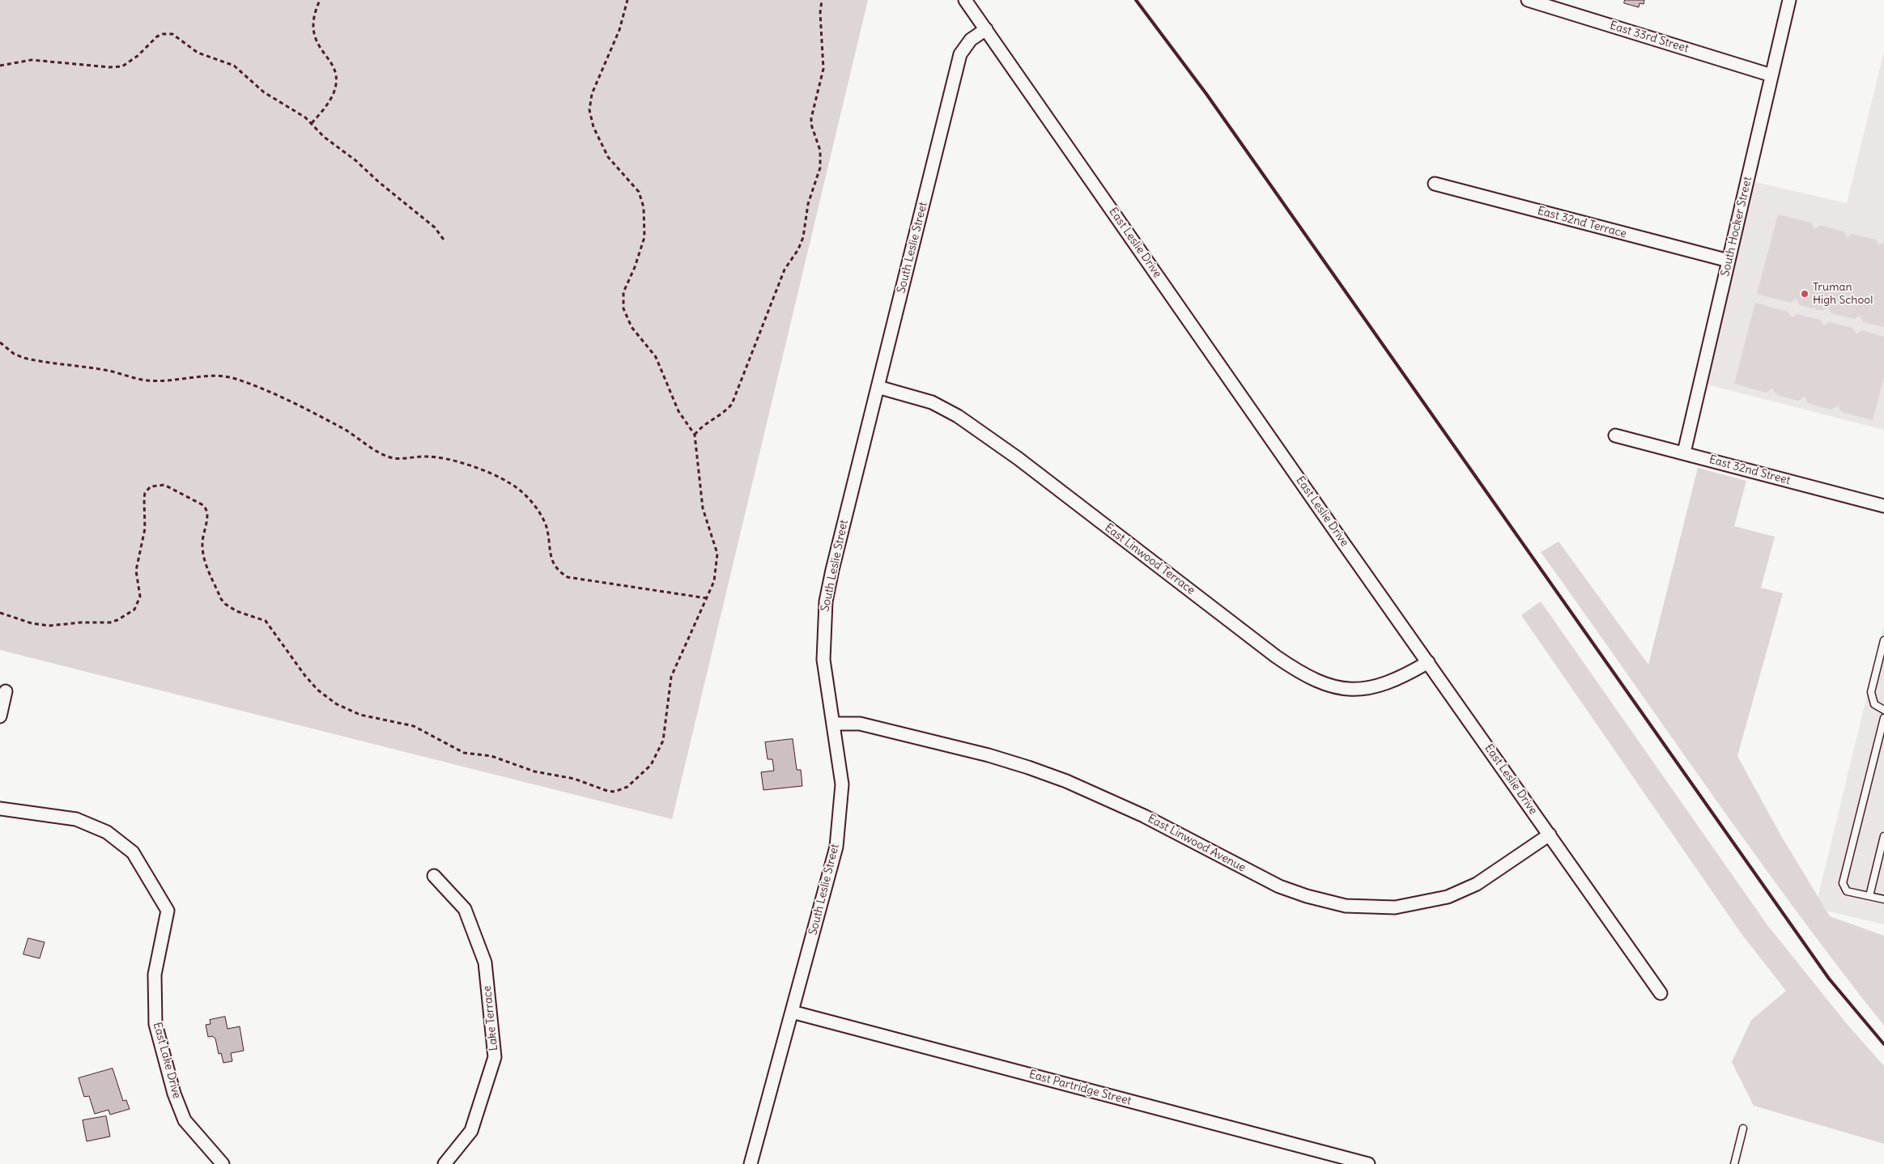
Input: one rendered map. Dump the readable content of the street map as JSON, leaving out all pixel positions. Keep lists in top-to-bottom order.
{
  "streets": {
    "street": [
      "East 33rd Street",
      "East 32nd Terrace",
      "South Hocker Street",
      "East Leslie Drive",
      "South Leslie Street",
      "East 32nd Street",
      "East Linwood Terrace",
      "East Linwood Avenue",
      "Lake Terrace",
      "East Lake Drive",
      "East Partridge Street"
    ]
  },
  "crossings": [
    ["East 33rd Street", "South Hocker Street"],
    ["East 32nd Terrace", "South Hocker Street"],
    ["South Hocker Street", "East 32nd Street"],
    ["East Leslie Drive", "South Leslie Street"],
    ["East Leslie Drive", "East Linwood Terrace"],
    ["East Leslie Drive", "East Linwood Avenue"],
    ["South Leslie Street", "East Linwood Terrace"],
    ["South Leslie Street", "East Linwood Avenue"],
    ["South Leslie Street", "East Partridge Street"]
  ],
  "places": ["Truman High School"]
}
